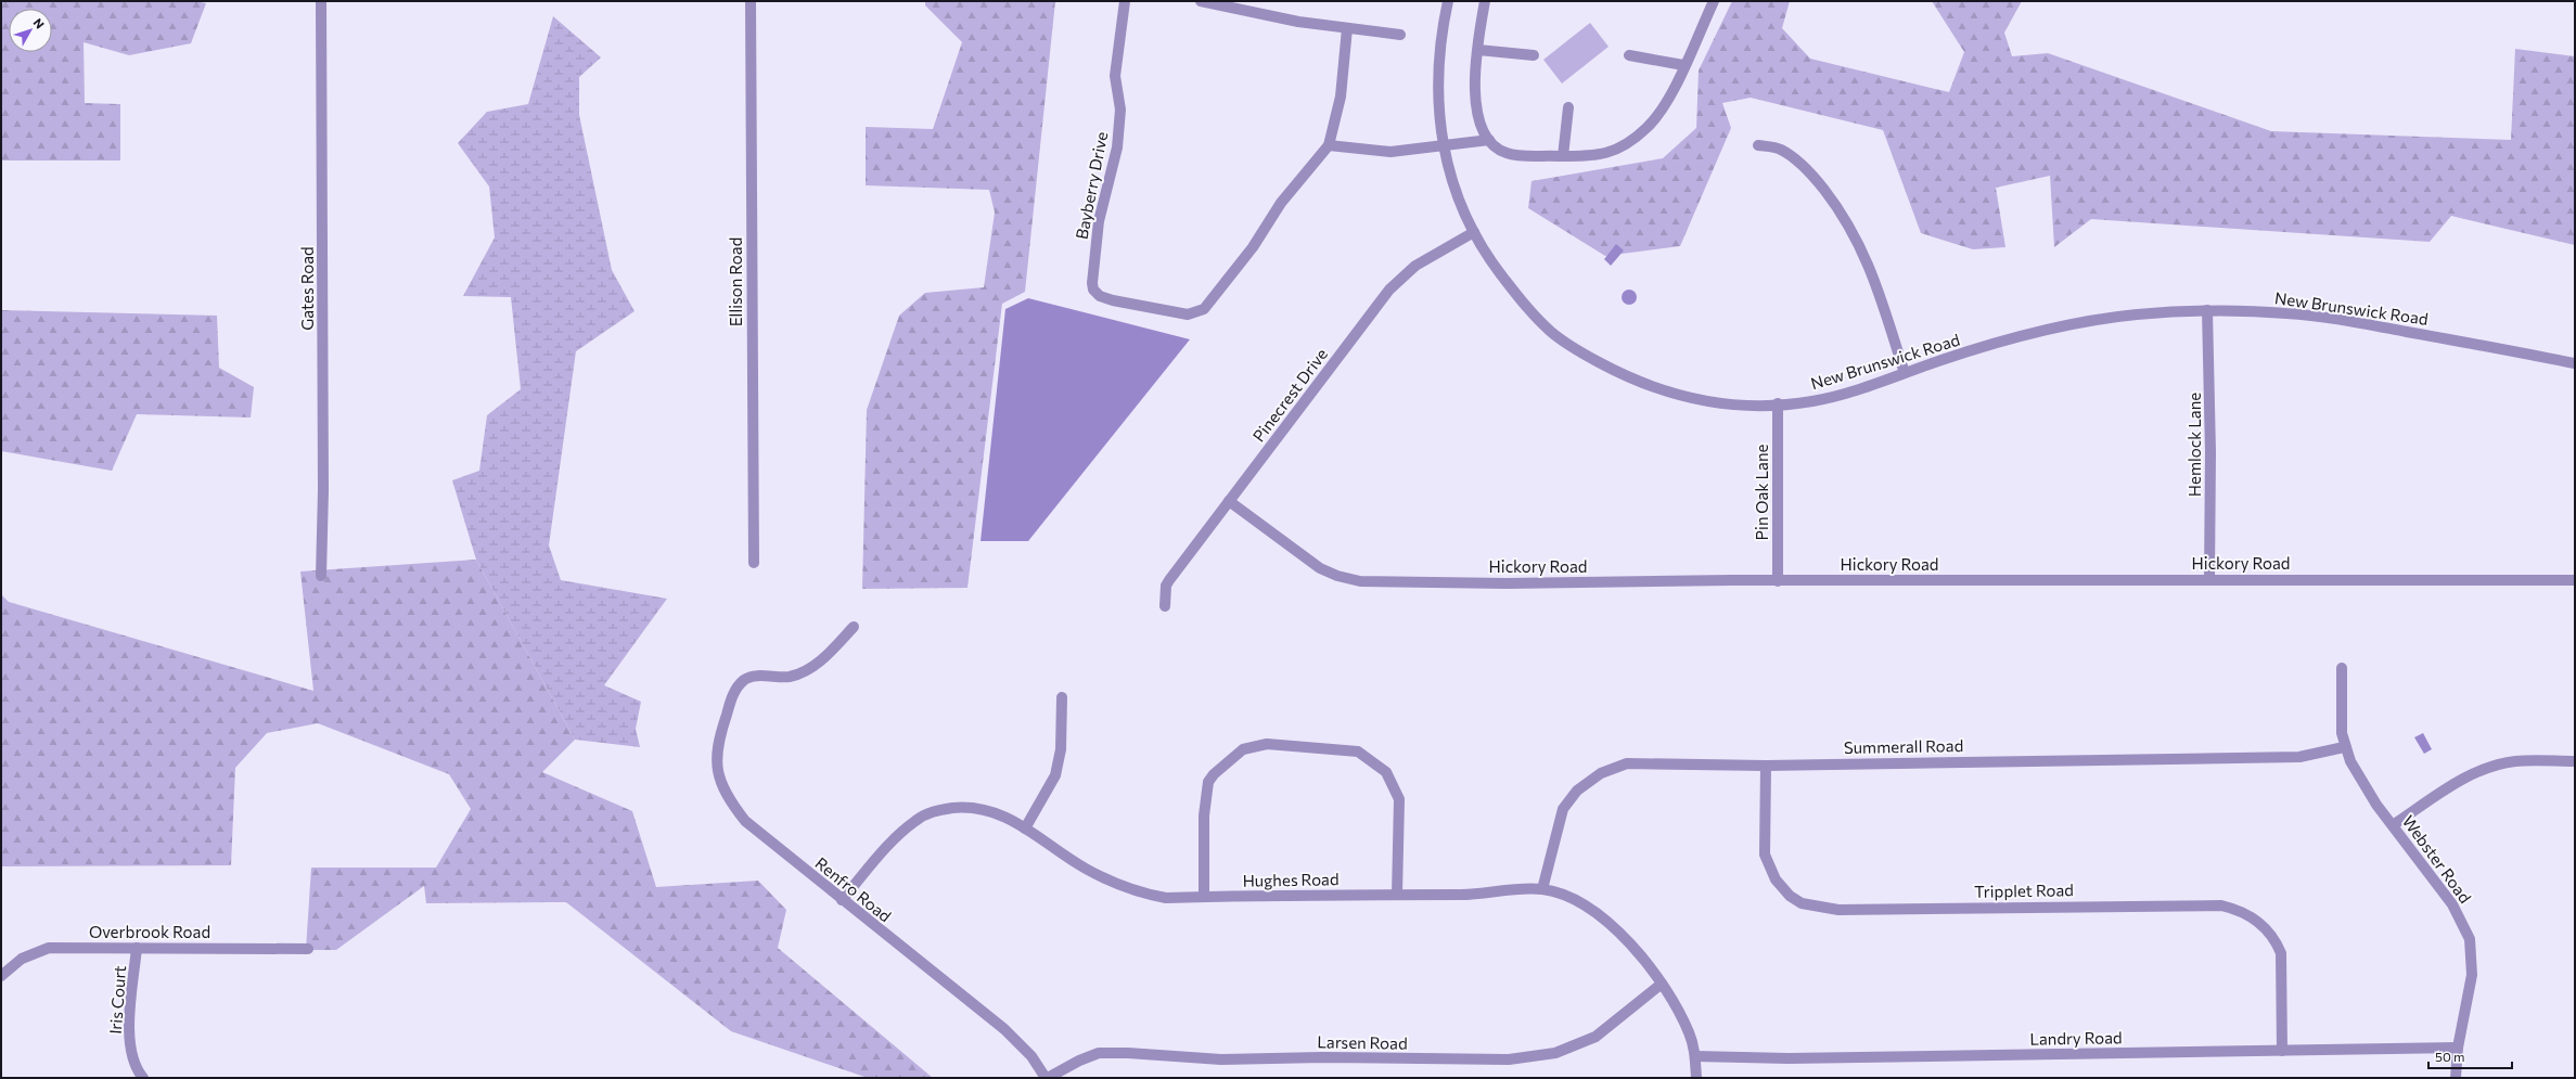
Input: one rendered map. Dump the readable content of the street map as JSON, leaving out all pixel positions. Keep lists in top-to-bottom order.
{
  "streets": {
    "street": [
      "Bayberry Drive",
      "Ellison Road",
      "Gates Road",
      "New Brunswick Road",
      "Pinecrest Drive",
      "Hemlock Lane",
      "Pin Oak Lane",
      "Hickory Road",
      "Summerall Road",
      "Webster Road",
      "Hughes Road",
      "Renfro Road",
      "Tripplet Road",
      "Overbrook Road",
      "Iris Court",
      "Landry Road",
      "Larsen Road"
    ]
  },
  "crossings": [
    ["New Brunswick Road", "Pinecrest Drive"],
    ["New Brunswick Road", "Hemlock Lane"],
    ["New Brunswick Road", "Pin Oak Lane"],
    ["Pinecrest Drive", "Hickory Road"],
    ["Hemlock Lane", "Hickory Road"],
    ["Pin Oak Lane", "Hickory Road"],
    ["Summerall Road", "Webster Road"],
    ["Summerall Road", "Hughes Road"],
    ["Summerall Road", "Tripplet Road"],
    ["Webster Road", "Landry Road"],
    ["Hughes Road", "Renfro Road"],
    ["Hughes Road", "Landry Road"],
    ["Hughes Road", "Larsen Road"],
    ["Renfro Road", "Larsen Road"],
    ["Tripplet Road", "Landry Road"],
    ["Overbrook Road", "Iris Court"]
  ],
  "scale_bar": "50 m",
  "north": "top right"
}
